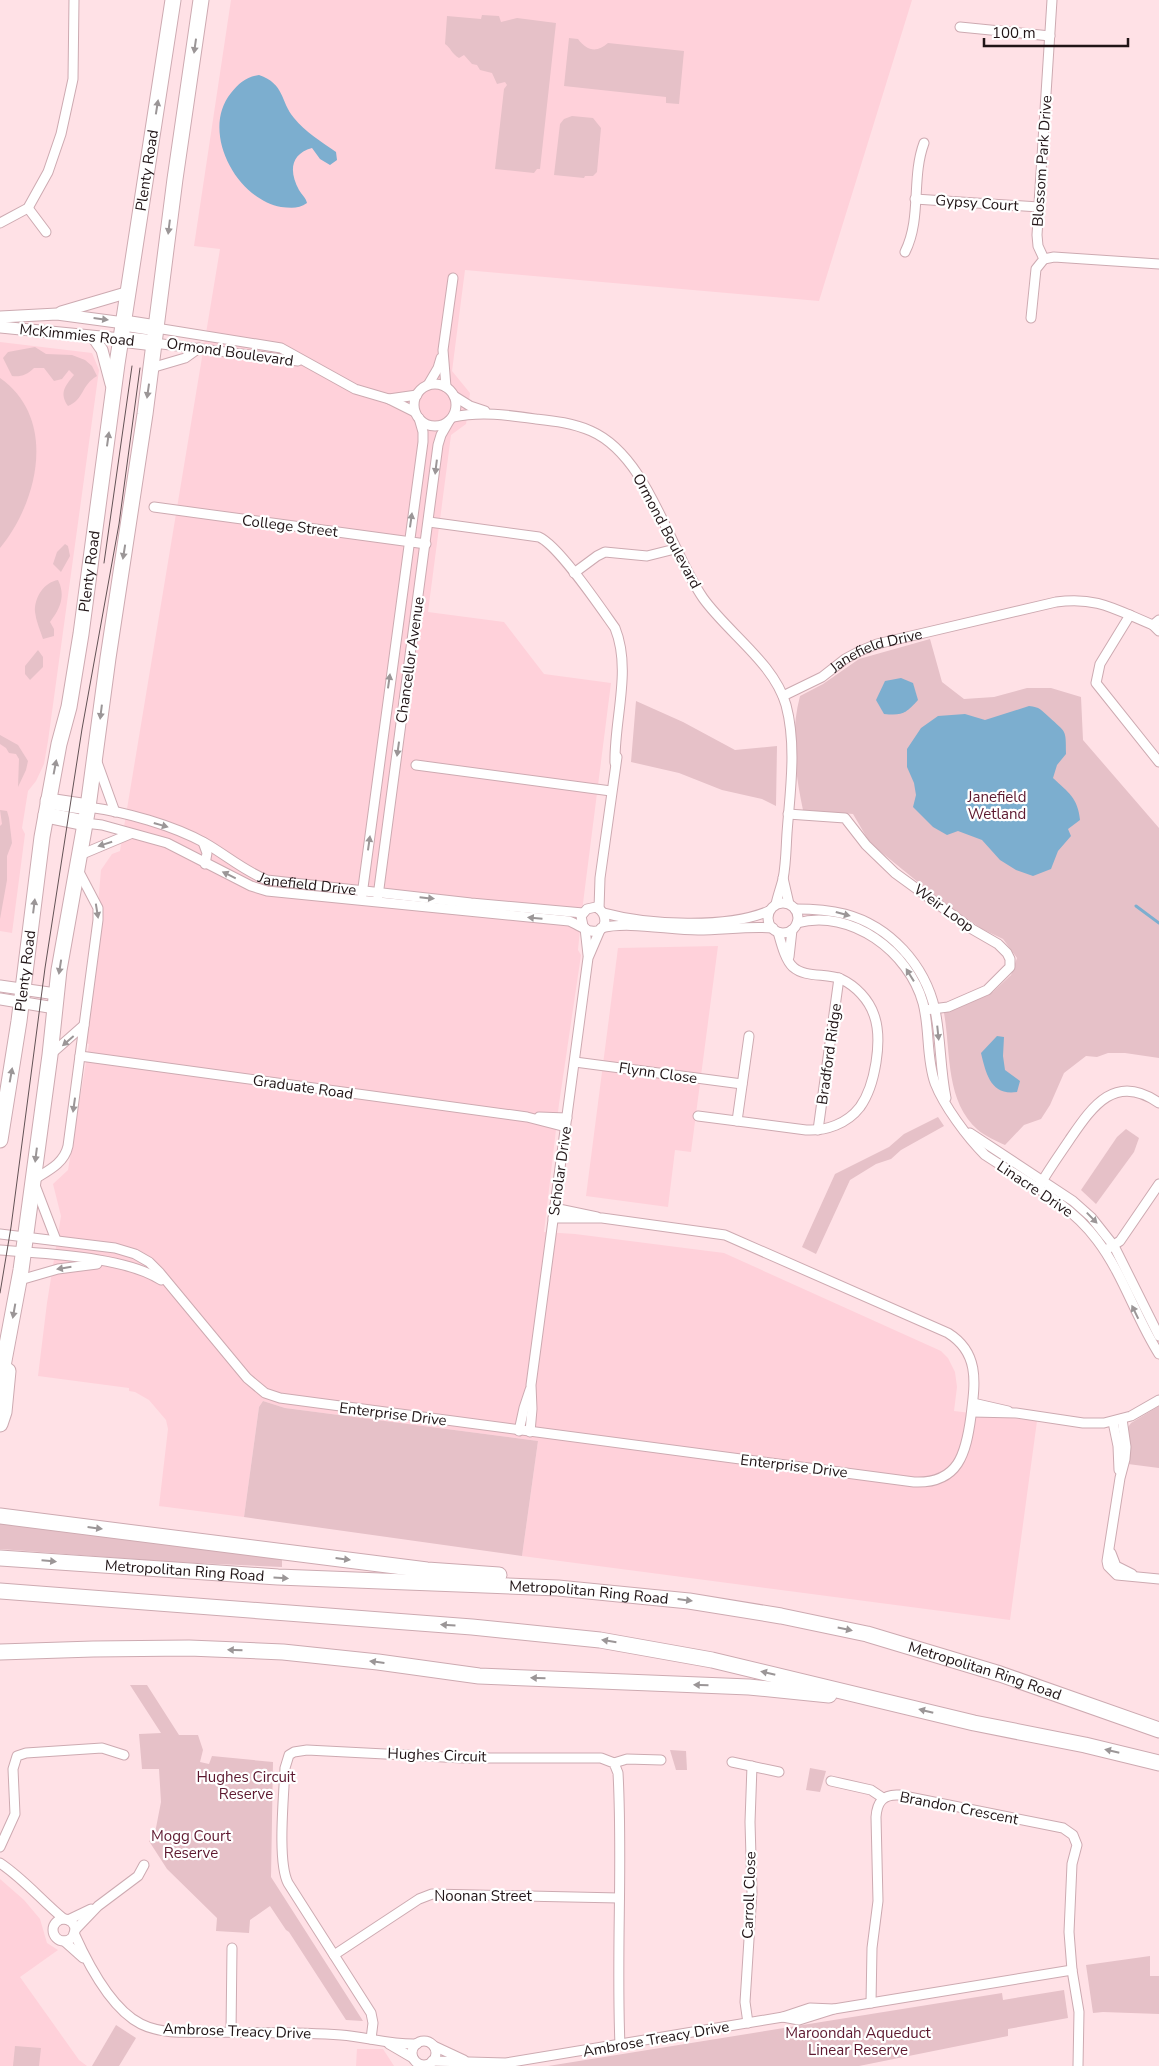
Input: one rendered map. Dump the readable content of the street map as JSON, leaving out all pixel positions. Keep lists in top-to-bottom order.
{
  "streets": {
    "highway": [
      "Plenty Road",
      "McKimmies Road",
      "Janefield Drive",
      "Metropolitan Ring Road"
    ],
    "street": [
      "Blossom Park Drive",
      "Gypsy Court",
      "Ormond Boulevard",
      "College Street",
      "Chancellor Avenue",
      "Weir Loop",
      "Bradford Ridge",
      "Flynn Close",
      "Graduate Road",
      "Scholar Drive",
      "Linacre Drive",
      "Enterprise Drive",
      "Hughes Circuit",
      "Brandon Crescent",
      "Carroll Close",
      "Noonan Street",
      "Ambrose Treacy Drive"
    ]
  },
  "crossings": [
    ["Blossom Park Drive", "Gypsy Court"],
    ["Plenty Road", "McKimmies Road"],
    ["Plenty Road", "Ormond Boulevard"],
    ["Plenty Road", "Janefield Drive"],
    ["Plenty Road", "Enterprise Drive"],
    ["McKimmies Road", "Ormond Boulevard"],
    ["Ormond Boulevard", "Janefield Drive"],
    ["Ormond Boulevard", "Chancellor Avenue"],
    ["College Street", "Chancellor Avenue"],
    ["Janefield Drive", "Chancellor Avenue"],
    ["Janefield Drive", "Scholar Drive"],
    ["Janefield Drive", "Linacre Drive"],
    ["Weir Loop", "Linacre Drive"],
    ["Flynn Close", "Scholar Drive"],
    ["Graduate Road", "Scholar Drive"],
    ["Scholar Drive", "Enterprise Drive"],
    ["Hughes Circuit", "Noonan Street"],
    ["Hughes Circuit", "Ambrose Treacy Drive"],
    ["Brandon Crescent", "Ambrose Treacy Drive"],
    ["Carroll Close", "Ambrose Treacy Drive"]
  ],
  "parks": [
    "Janefield Wetland",
    "Hughes Circuit Reserve",
    "Mogg Court Reserve",
    "Maroondah Aqueduct Linear Reserve"
  ],
  "scale_bar": "100 m"
}
